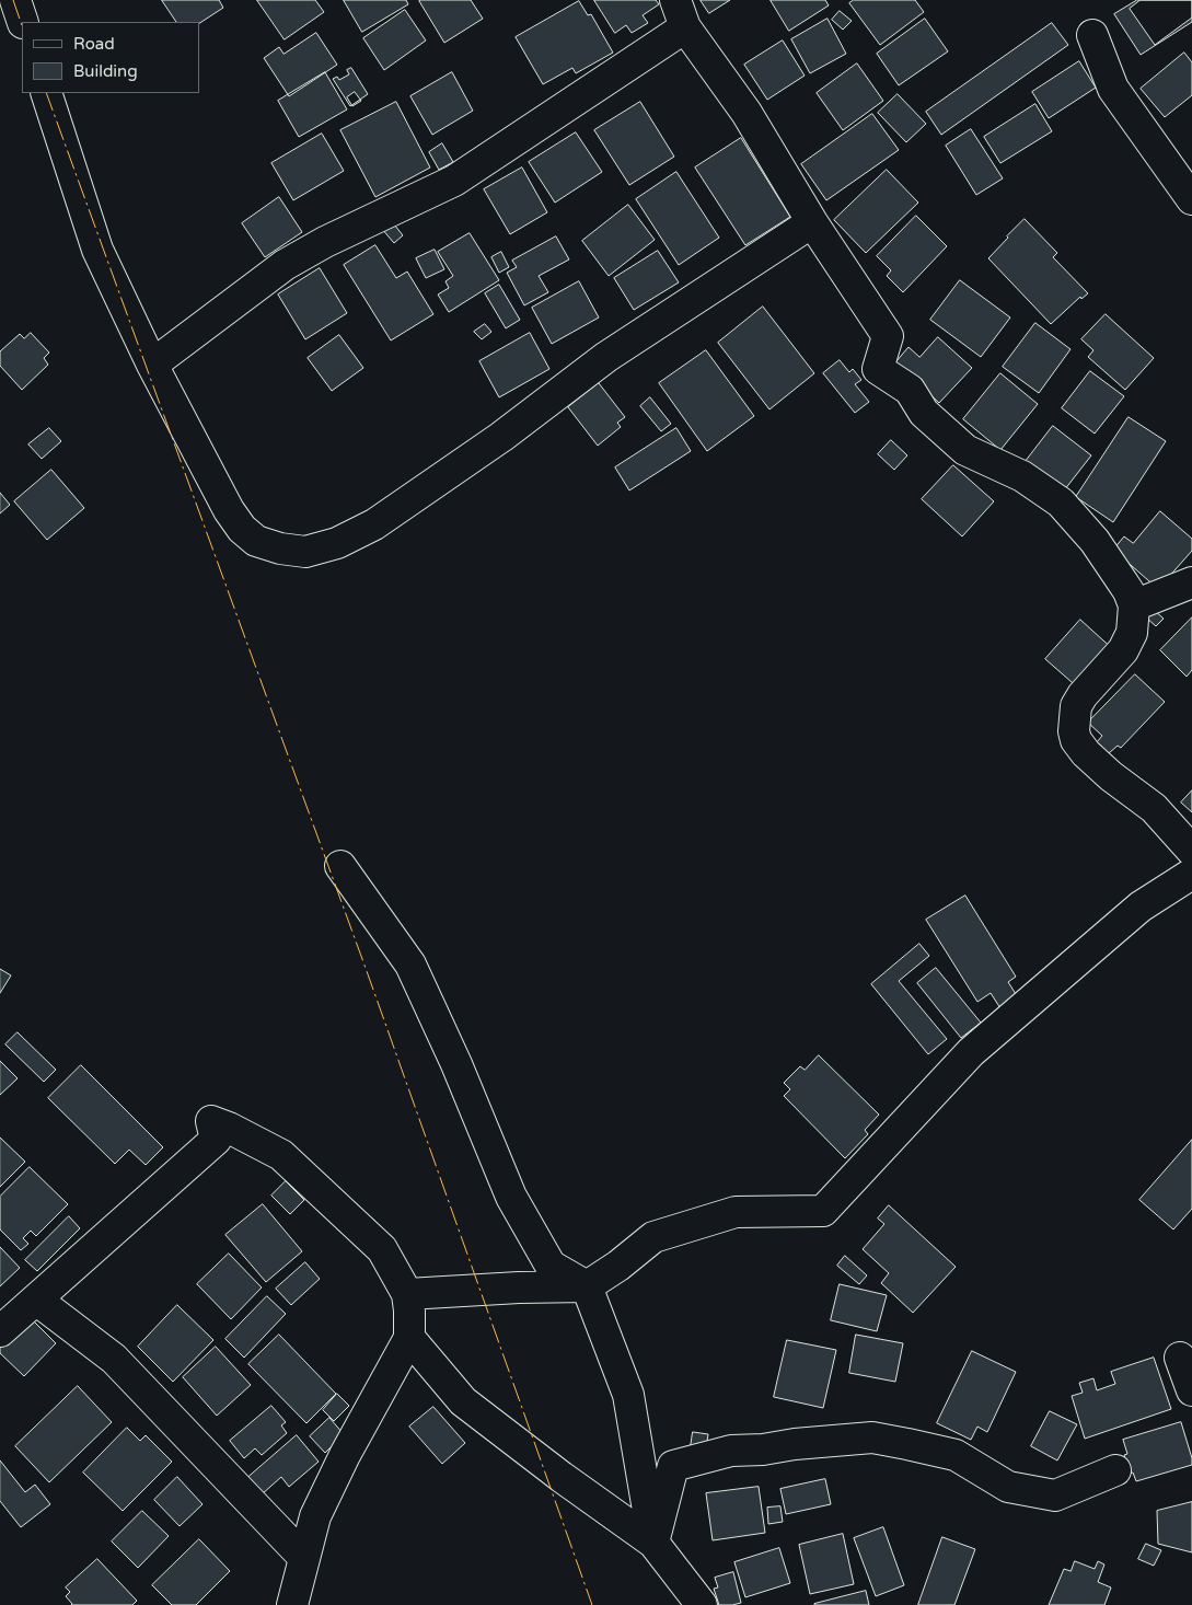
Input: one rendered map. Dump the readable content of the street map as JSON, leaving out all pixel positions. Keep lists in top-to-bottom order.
{
  "legend": ["Road", "Building"]
}
